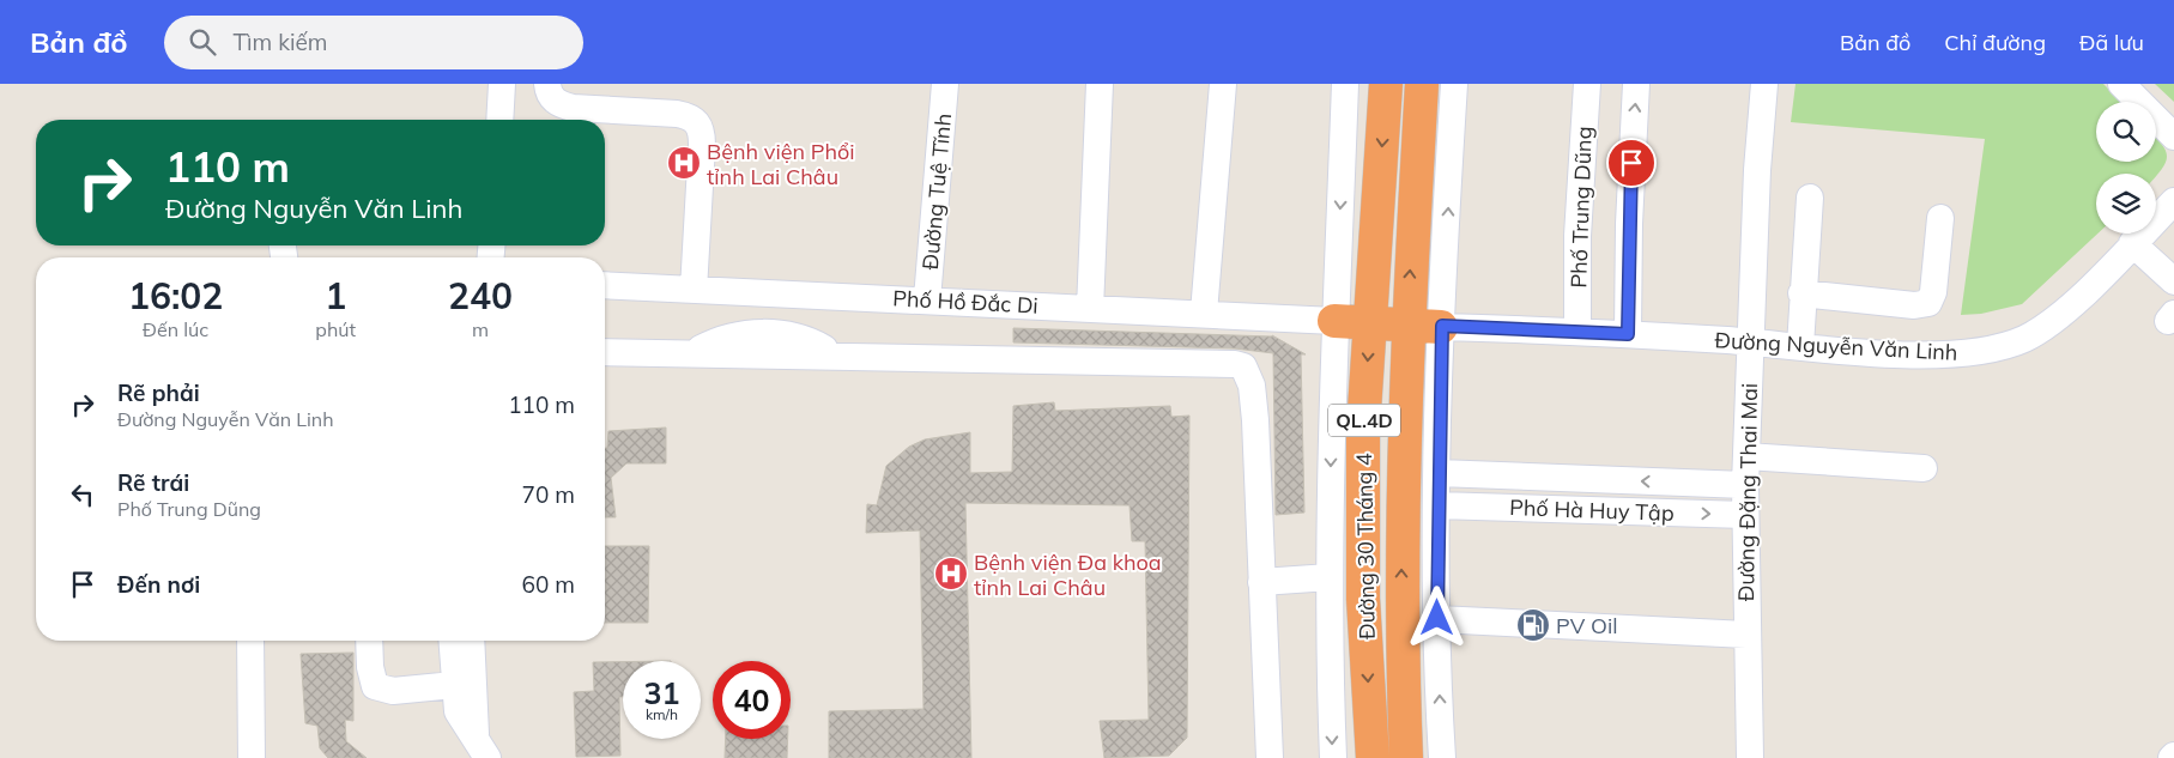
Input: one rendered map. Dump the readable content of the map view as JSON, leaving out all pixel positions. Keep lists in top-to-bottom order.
{
  "streets": {
    "highway": ["QL.4D", "Đường 30 Tháng 4"],
    "street": [
      "Đường Tuệ Tĩnh",
      "Phố Trung Dũng",
      "Phố Hồ Đắc Di",
      "Đường Nguyễn Văn Linh",
      "Đường Đặng Thai Mai",
      "Phố Hà Huy Tập"
    ]
  },
  "crossings": [
    ["Đường Tuệ Tĩnh", "Phố Hồ Đắc Di"],
    ["Phố Trung Dũng", "Đường Nguyễn Văn Linh"],
    ["Phố Hồ Đắc Di", "Đường 30 Tháng 4"],
    ["Đường Nguyễn Văn Linh", "Đường Đặng Thai Mai"],
    ["Đường Đặng Thai Mai", "Phố Hà Huy Tập"]
  ],
  "places": {
    "hospital": ["Bệnh viện Phổi tỉnh Lai Châu", "Bệnh viện Đa khoa tỉnh Lai Châu"],
    "fuel station": ["PV Oil"]
  },
  "page": {
    "header": "Bản đồ",
    "search": "Tìm kiếm",
    "nav": ["Bản đồ", "Chỉ đường", "Đã lưu"],
    "turn": ["110 m", "Đường Nguyễn Văn Linh"],
    "eta": [
      "16:02",
      "Đến lúc",
      "1",
      "phút",
      "240",
      "m"
    ],
    "list": [
      {
        "name": "Rẽ phải",
        "note": "Đường Nguyễn Văn Linh",
        "value": "110 m"
      },
      {
        "name": "Rẽ trái",
        "note": "Phố Trung Dũng",
        "value": "70 m"
      },
      {
        "name": "Đến nơi",
        "value": "60 m"
      }
    ],
    "speed": "31 km/h",
    "limit": "40"
  }
}
